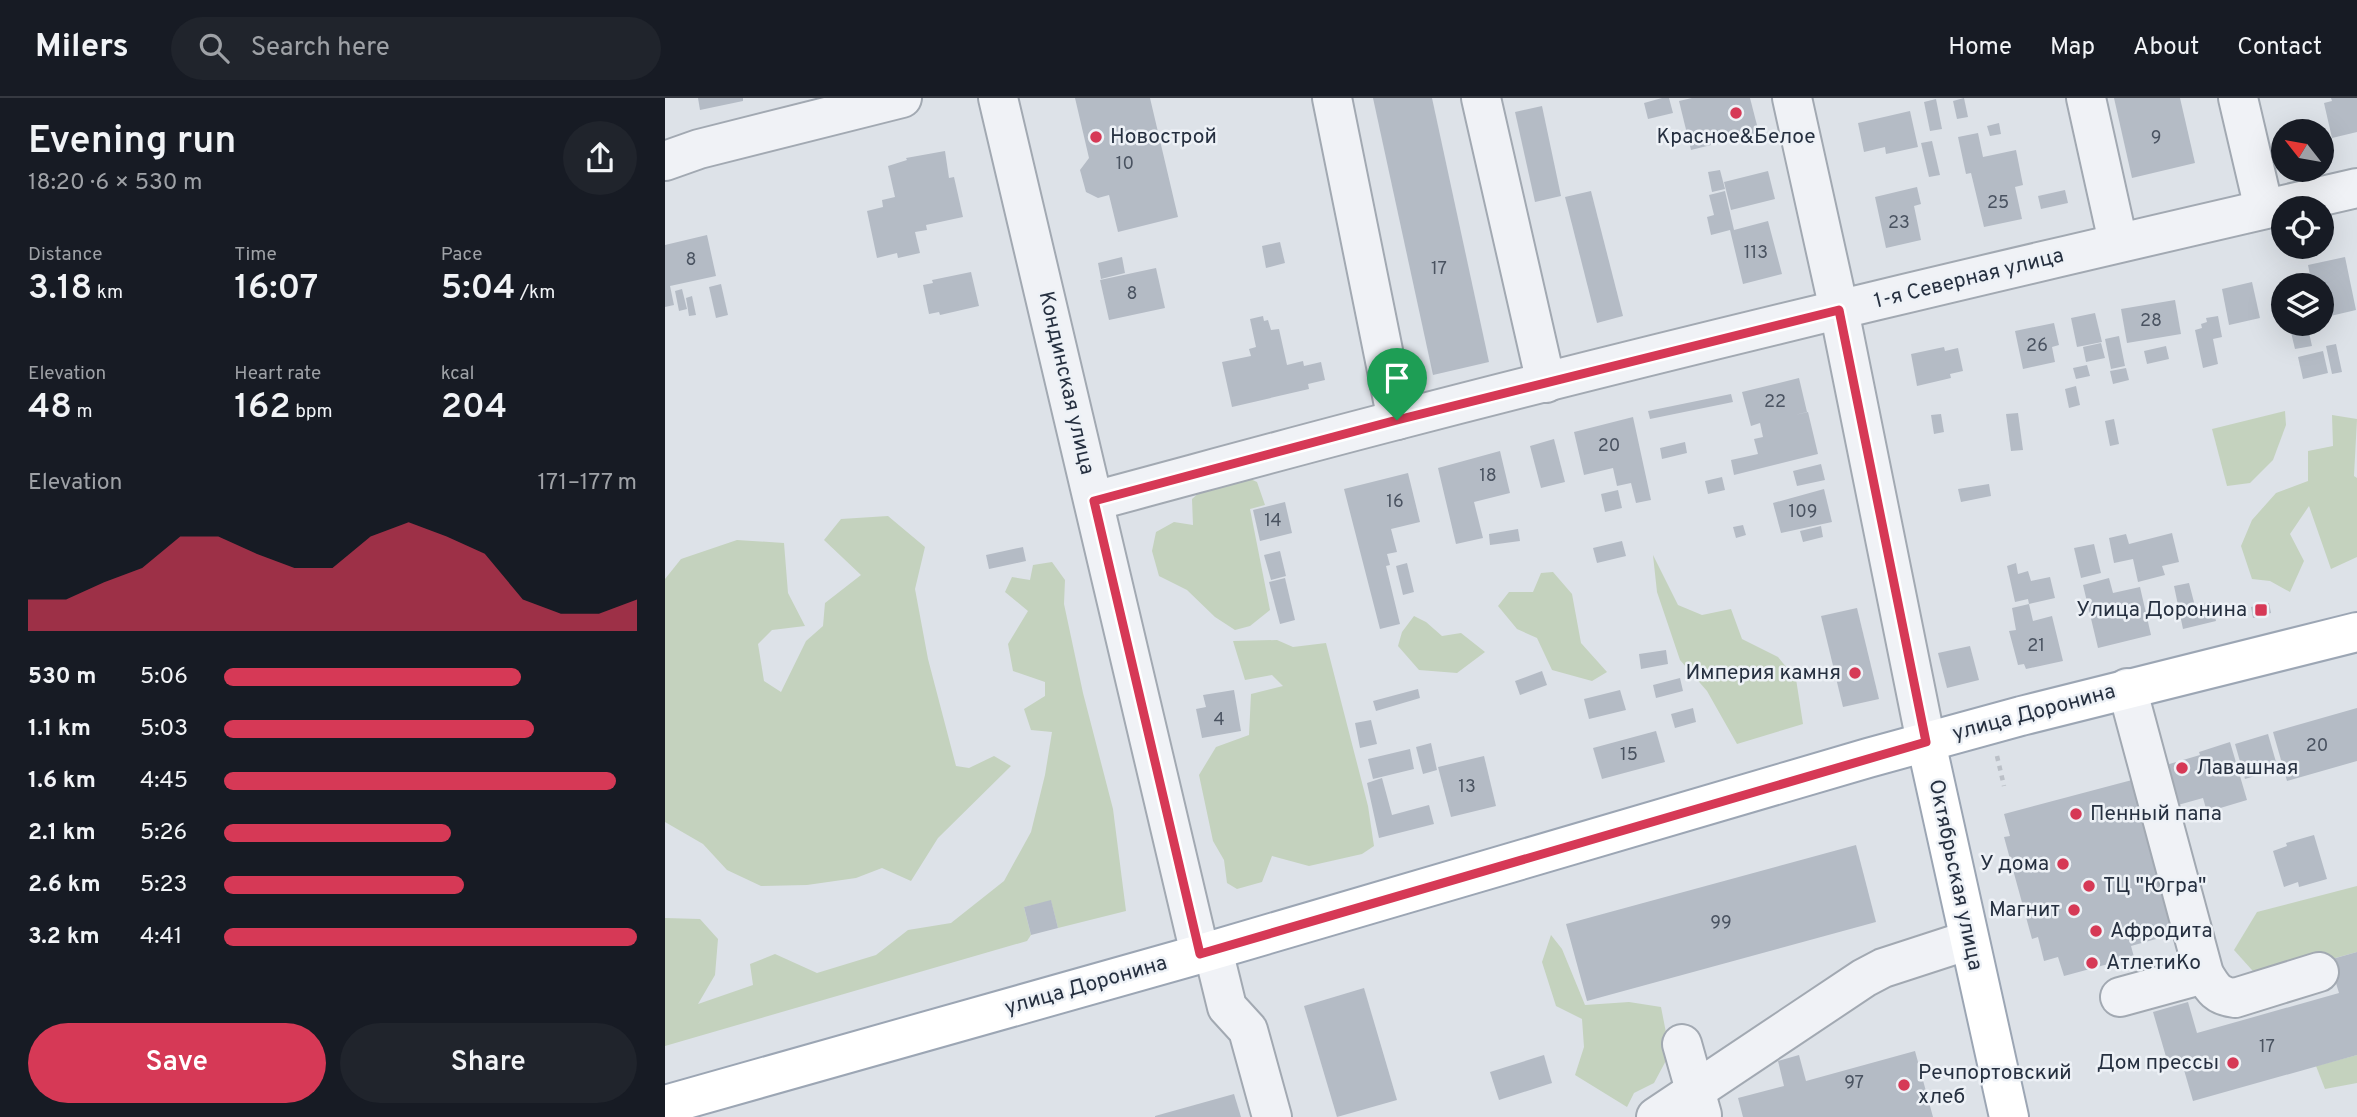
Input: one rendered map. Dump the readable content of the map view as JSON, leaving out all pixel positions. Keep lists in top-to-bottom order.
{
  "streets": {
    "main road": ["улица Доронина", "Октябрьская улица"],
    "street": ["1-я Северная улица", "Кондинская улица"]
  },
  "crossings": [
    ["1-я Северная улица", "Кондинская улица"],
    ["1-я Северная улица", "Октябрьская улица"],
    ["Кондинская улица", "улица Доронина"],
    ["улица Доронина", "Октябрьская улица"]
  ],
  "places": {
    "other": [
      "Красное&Белое",
      "Новострой",
      "Империя камня",
      "Лавашная",
      "Пенный папа",
      "У дома",
      "ТЦ \"Югра\"",
      "Магнит",
      "Афродита",
      "АтлетиКо",
      "Дом прессы",
      "Речпортовский хлеб"
    ],
    "transit": ["Улица Доронина"]
  },
  "house_numbers": [
    "9",
    "10",
    "25",
    "23",
    "113",
    "8",
    "17",
    "8",
    "28",
    "26",
    "22",
    "20",
    "18",
    "16",
    "109",
    "14",
    "21",
    "4",
    "20",
    "15",
    "13",
    "99",
    "17",
    "97"
  ],
  "north": "top left",
  "page": {
    "header": "Milers",
    "search": "Search here",
    "nav": [
      "Home",
      "Map",
      "About",
      "Contact"
    ],
    "heading": ["Evening run", "18:20 · 6 × 530 m"],
    "stats": [
      ["Distance", "3.18 km"],
      ["Time", "16:07"],
      ["Pace", "5:04 /km"],
      ["Elevation", "48 m"],
      ["Heart rate", "162 bpm"],
      ["kcal", "204"]
    ],
    "chart": ["Elevation", "171–177 m"],
    "list": [
      {
        "name": "530 m",
        "note": "5:06"
      },
      {
        "name": "1.1 km",
        "note": "5:03"
      },
      {
        "name": "1.6 km",
        "note": "4:45"
      },
      {
        "name": "2.1 km",
        "note": "5:26"
      },
      {
        "name": "2.6 km",
        "note": "5:23"
      },
      {
        "name": "3.2 km",
        "note": "4:41"
      }
    ],
    "buttons": ["Save", "Share"]
  }
}
